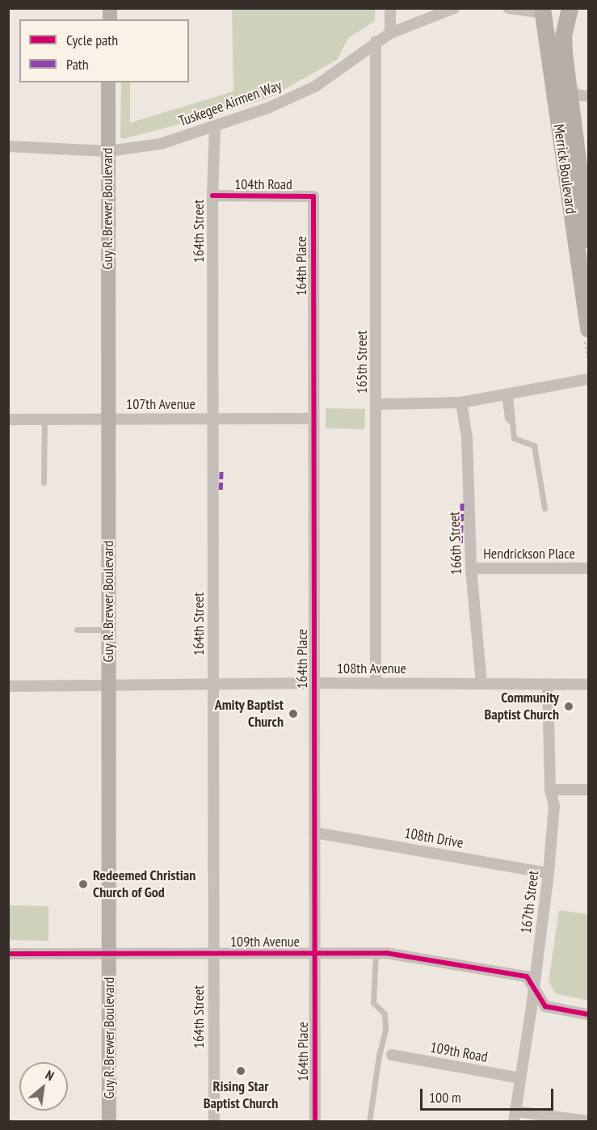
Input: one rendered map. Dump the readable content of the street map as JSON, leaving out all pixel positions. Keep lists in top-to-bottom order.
{
  "streets": {
    "main road": ["Merrick Boulevard", "Guy R. Brewer Boulevard"],
    "street": [
      "Tuskegee Airmen Way",
      "104th Road",
      "164th Street",
      "164th Place",
      "165th Street",
      "107th Avenue",
      "166th Street",
      "Hendrickson Place",
      "108th Avenue",
      "108th Drive",
      "167th Street",
      "109th Avenue",
      "109th Road"
    ]
  },
  "crossings": [
    ["Tuskegee Airmen Way", "Guy R. Brewer Boulevard"],
    ["Tuskegee Airmen Way", "164th Street"],
    ["Tuskegee Airmen Way", "165th Street"],
    ["104th Road", "164th Street"],
    ["104th Road", "164th Place"],
    ["Guy R. Brewer Boulevard", "107th Avenue"],
    ["Guy R. Brewer Boulevard", "108th Avenue"],
    ["Guy R. Brewer Boulevard", "109th Avenue"],
    ["164th Street", "107th Avenue"],
    ["164th Street", "108th Avenue"],
    ["164th Street", "109th Avenue"],
    ["164th Place", "107th Avenue"],
    ["164th Place", "108th Avenue"],
    ["164th Place", "108th Drive"],
    ["164th Place", "109th Avenue"],
    ["165th Street", "108th Avenue"],
    ["166th Street", "Hendrickson Place"],
    ["166th Street", "108th Avenue"],
    ["108th Avenue", "167th Street"],
    ["108th Drive", "167th Street"],
    ["167th Street", "109th Avenue"],
    ["167th Street", "109th Road"]
  ],
  "places": [
    "Community Baptist Church",
    "Amity Baptist Church",
    "Redeemed Christian Church of God",
    "Rising Star Baptist Church"
  ],
  "legend": ["Cycle path", "Path"],
  "scale_bar": "100 m",
  "north": "top right"
}
